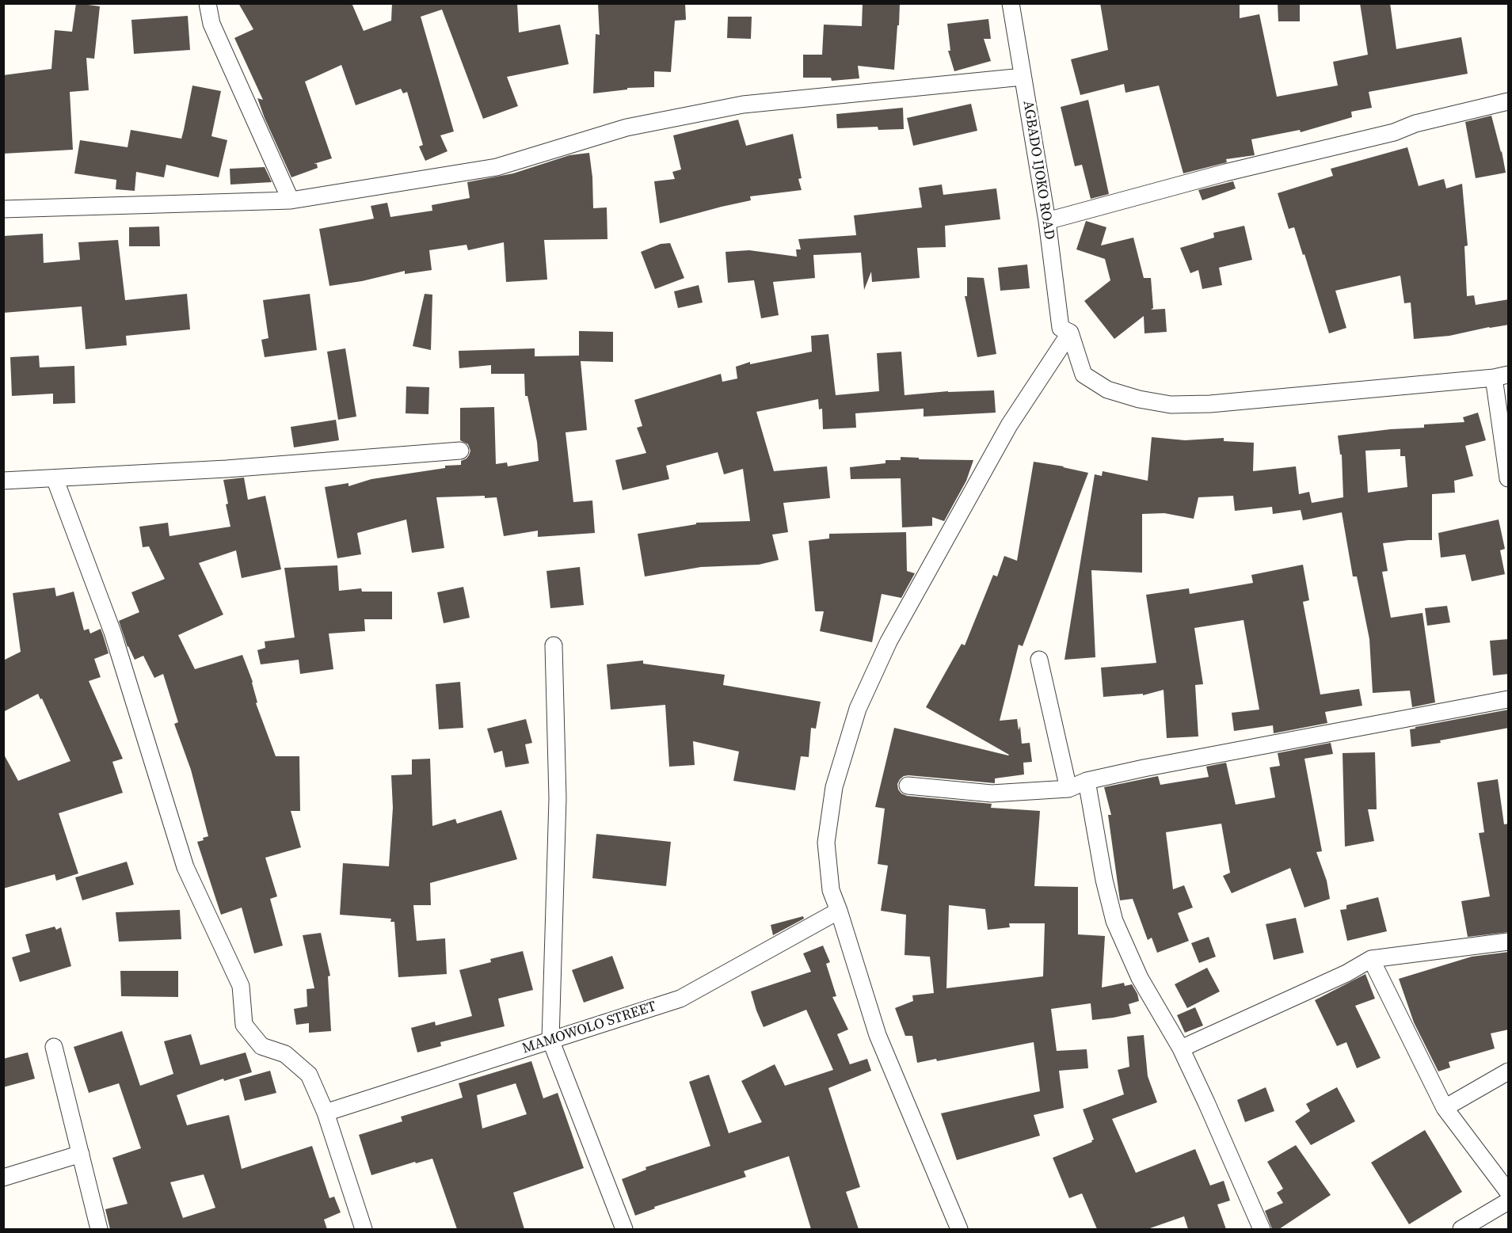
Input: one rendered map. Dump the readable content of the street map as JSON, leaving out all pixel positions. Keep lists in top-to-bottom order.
{
  "streets": {
    "street": ["AGBADO IJOKO ROAD", "MAMOWOLO STREET"]
  }
}
